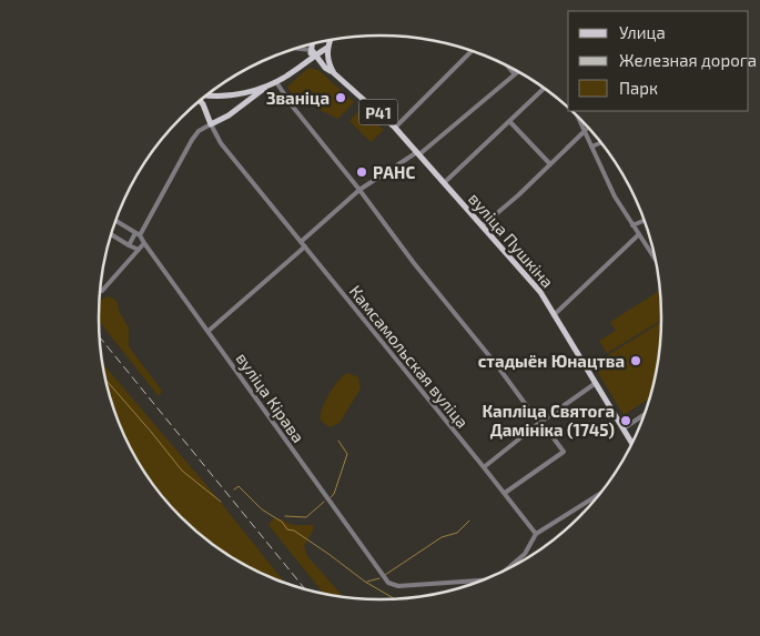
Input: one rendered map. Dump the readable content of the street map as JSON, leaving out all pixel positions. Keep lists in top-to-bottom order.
{
  "streets": {
    "main road": ["Р41", "вуліца Пушкіна"],
    "street": ["Камсамольская вуліца", "вуліца Кірава"]
  },
  "crossings": [
    ["Р41", "вуліца Пушкіна"],
    ["Камсамольская вуліца", "вуліца Кірава"]
  ],
  "places": [
    "Званіца",
    "РАНС",
    "стадыён Юнацтва",
    "Капліца Святога Дамініка (1745)"
  ],
  "legend": ["Улица", "Железная дорога", "Парк"]
}
